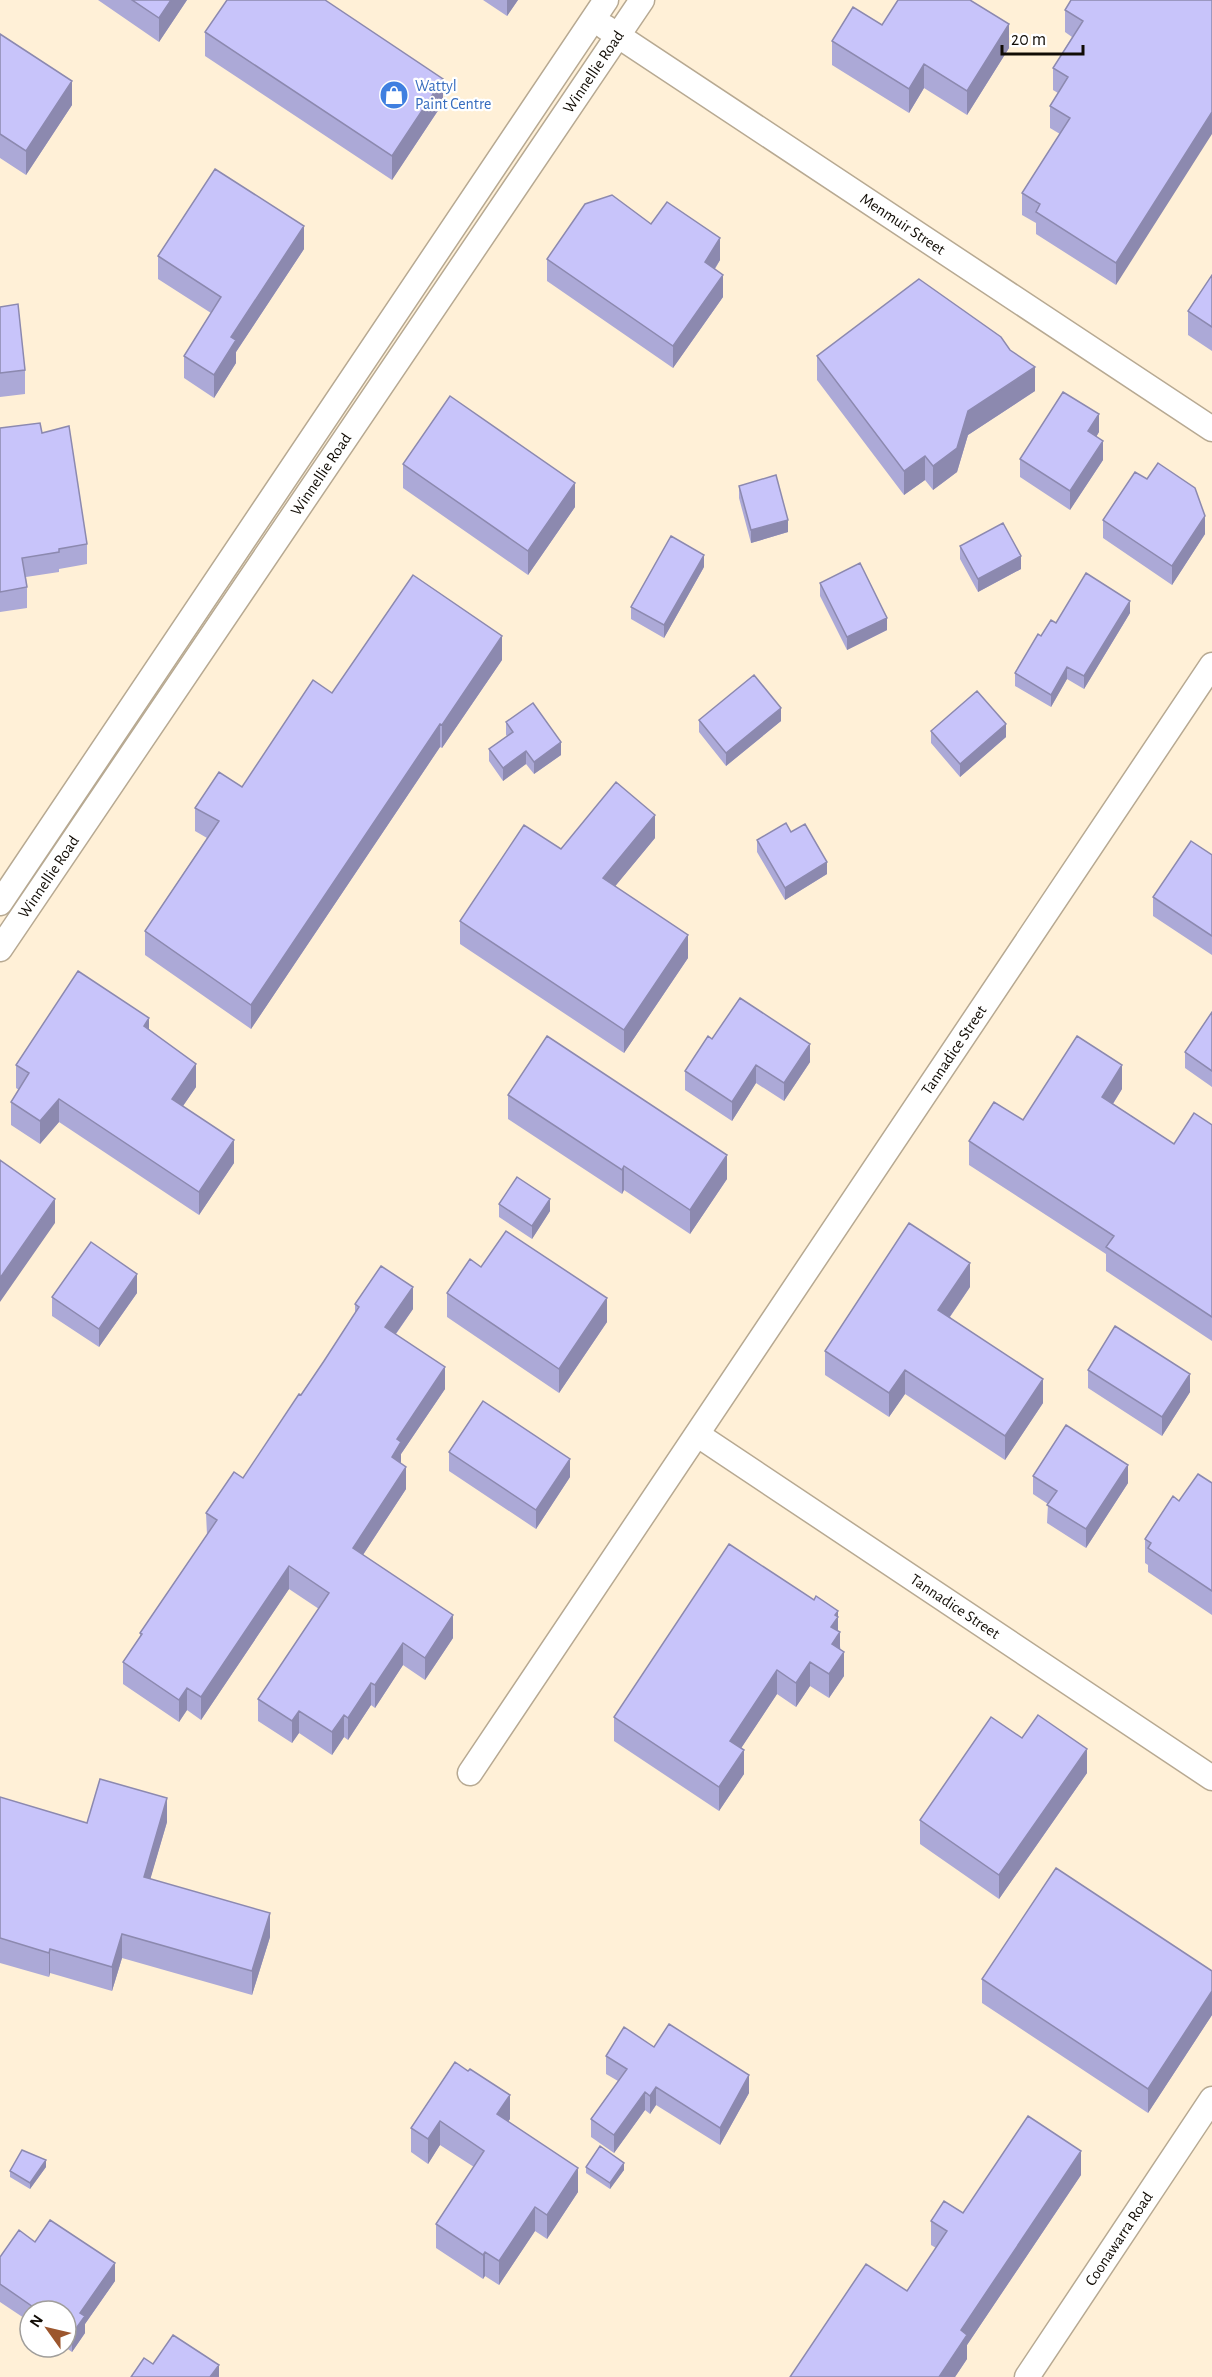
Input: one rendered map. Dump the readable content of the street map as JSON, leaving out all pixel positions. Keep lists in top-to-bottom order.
{
  "streets": {
    "street": [
      "Winnellie Road",
      "Menmuir Street",
      "Tannadice Street",
      "Coonawarra Road"
    ]
  },
  "crossings": [
    ["Winnellie Road", "Menmuir Street"]
  ],
  "places": {
    "shop": ["Wattyl Paint Centre"]
  },
  "scale_bar": "20 m",
  "north": "top left"
}
